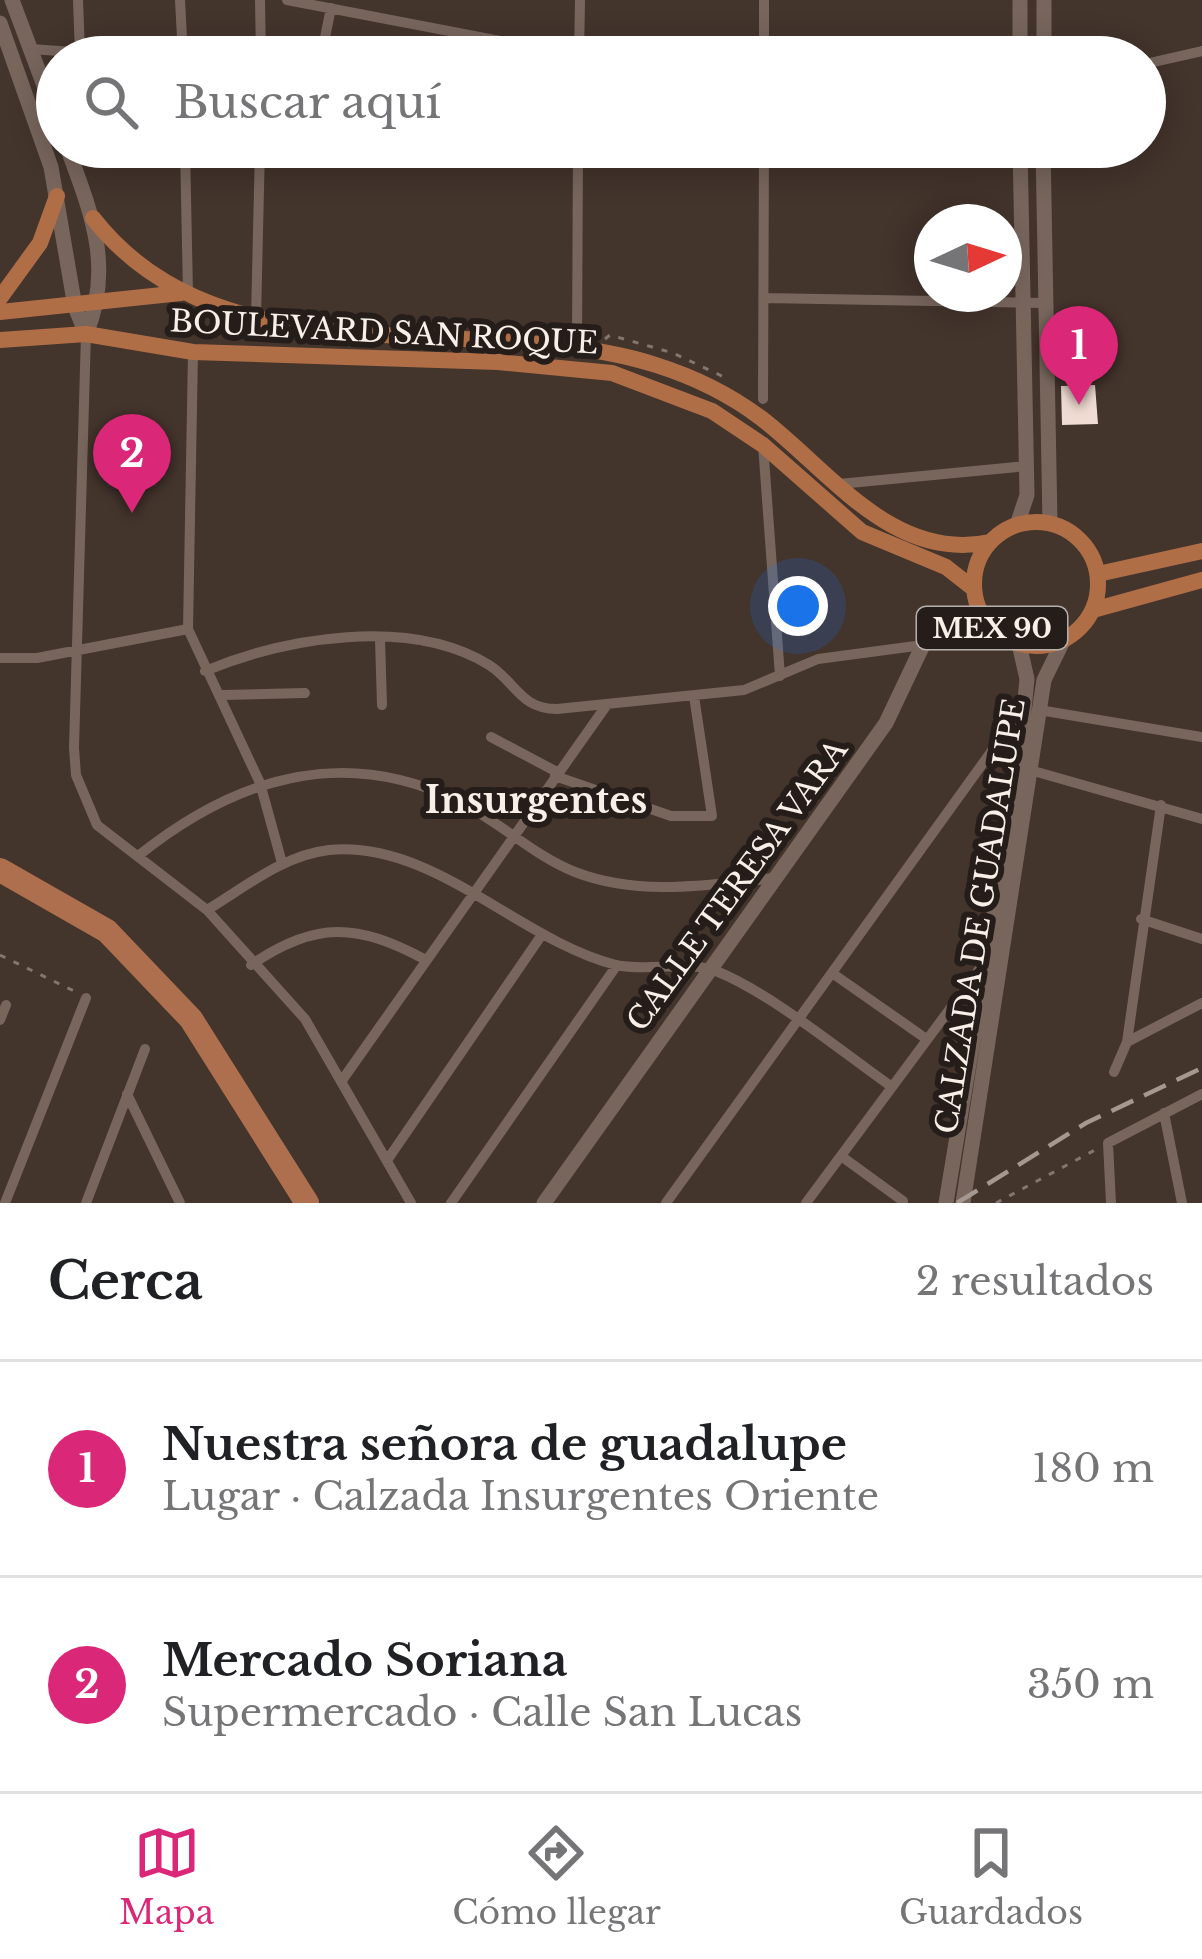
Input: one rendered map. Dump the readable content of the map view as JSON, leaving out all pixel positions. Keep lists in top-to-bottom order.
{
  "streets": {
    "main road": [
      "BOULEVARD SAN ROQUE",
      "MEX 90",
      "CALLE TERESA VARA",
      "CALZADA DE GUADALUPE"
    ]
  },
  "crossings": [
    ["BOULEVARD SAN ROQUE", "MEX 90"],
    ["BOULEVARD SAN ROQUE", "CALZADA DE GUADALUPE"],
    ["MEX 90", "CALZADA DE GUADALUPE"]
  ],
  "districts": ["Insurgentes"],
  "north": "right",
  "page": {
    "search": "Buscar aquí",
    "pins": ["1", "2"],
    "heading": ["Cerca", "2 resultados"],
    "list": [
      {
        "mark": "1",
        "name": "Nuestra señora de guadalupe",
        "note": "Lugar · Calzada Insurgentes Oriente",
        "value": "180 m"
      },
      {
        "mark": "2",
        "name": "Mercado Soriana",
        "note": "Supermercado · Calle San Lucas",
        "value": "350 m"
      }
    ],
    "nav": ["Mapa", "Cómo llegar", "Guardados"]
  }
}
